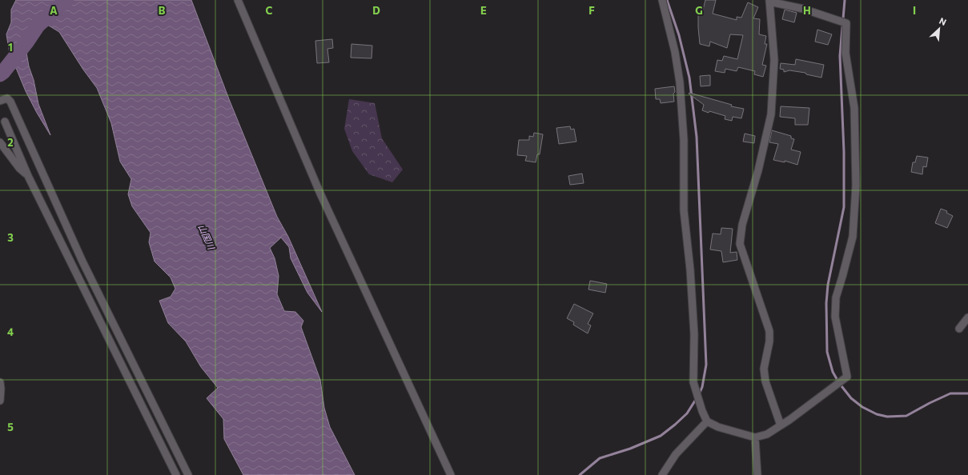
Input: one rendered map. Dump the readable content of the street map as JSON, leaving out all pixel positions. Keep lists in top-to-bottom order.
{
  "water": ["山国川"],
  "north": "top right",
  "grid": {
    "columns": [
      "A",
      "B",
      "C",
      "D",
      "E",
      "F",
      "G",
      "H",
      "I"
    ],
    "rows": [
      "1",
      "2",
      "3",
      "4",
      "5"
    ]
  }
}
